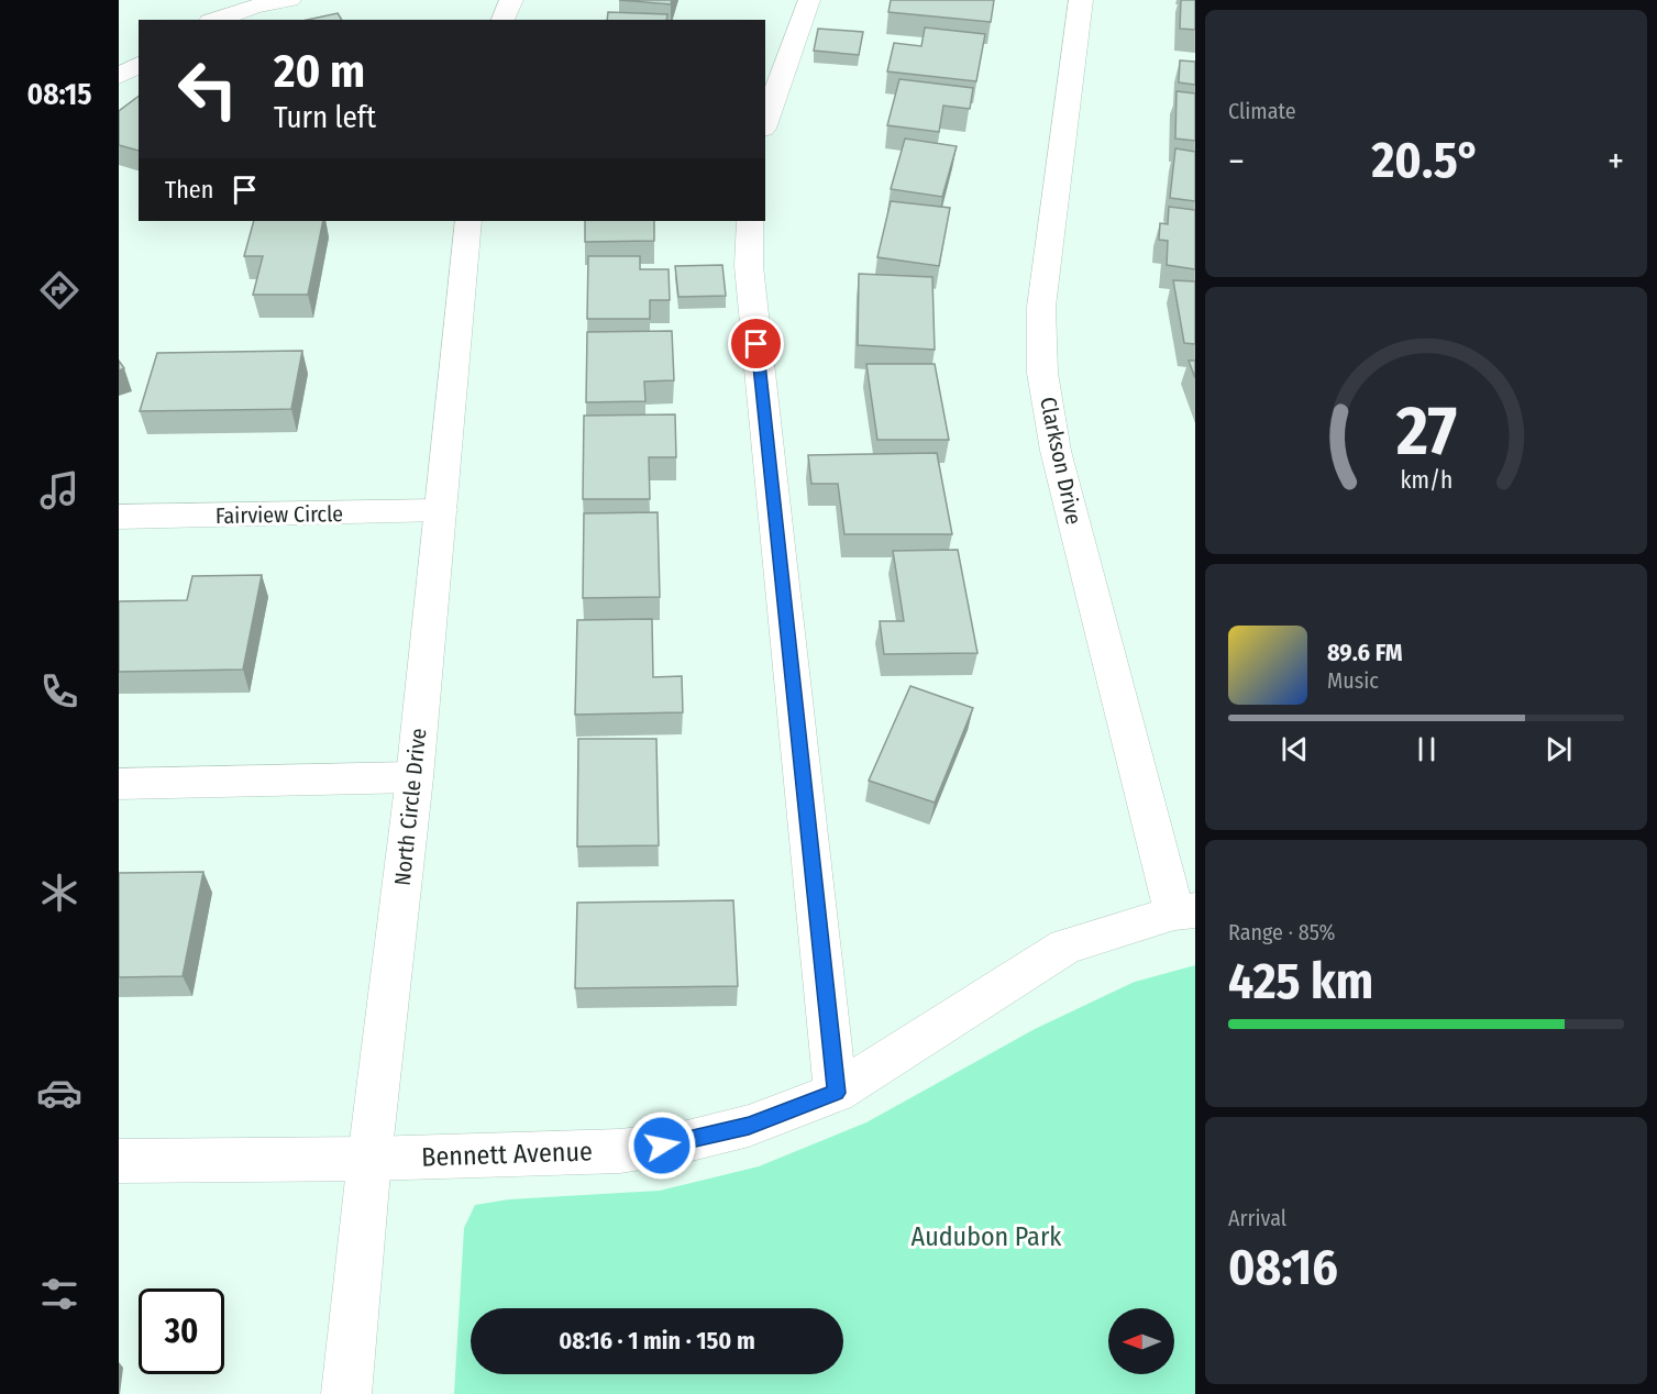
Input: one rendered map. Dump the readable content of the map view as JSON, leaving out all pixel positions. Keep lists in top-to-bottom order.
{
  "streets": {
    "street": [
      "Clarkson Drive",
      "Fairview Circle",
      "North Circle Drive",
      "Bennett Avenue"
    ]
  },
  "crossings": [
    ["Clarkson Drive", "Bennett Avenue"],
    ["Fairview Circle", "North Circle Drive"],
    ["North Circle Drive", "Bennett Avenue"]
  ],
  "parks": ["Audubon Park"],
  "north": "left",
  "page": {
    "tabs": "08:15",
    "tile": [
      "Climate",
      ["Range · 85%", "425 km"],
      ["Arrival", "08:16"]
    ],
    "turn": ["20 m", "Turn left"],
    "heat": ["−", "20.5°", "+"],
    "then": "Then",
    "song": ["89.6 FM", "Music"],
    "limit": "30",
    "trip": "08:16 · 1 min · 150 m",
    "gauge": ["27", "km/h"]
  }
}
